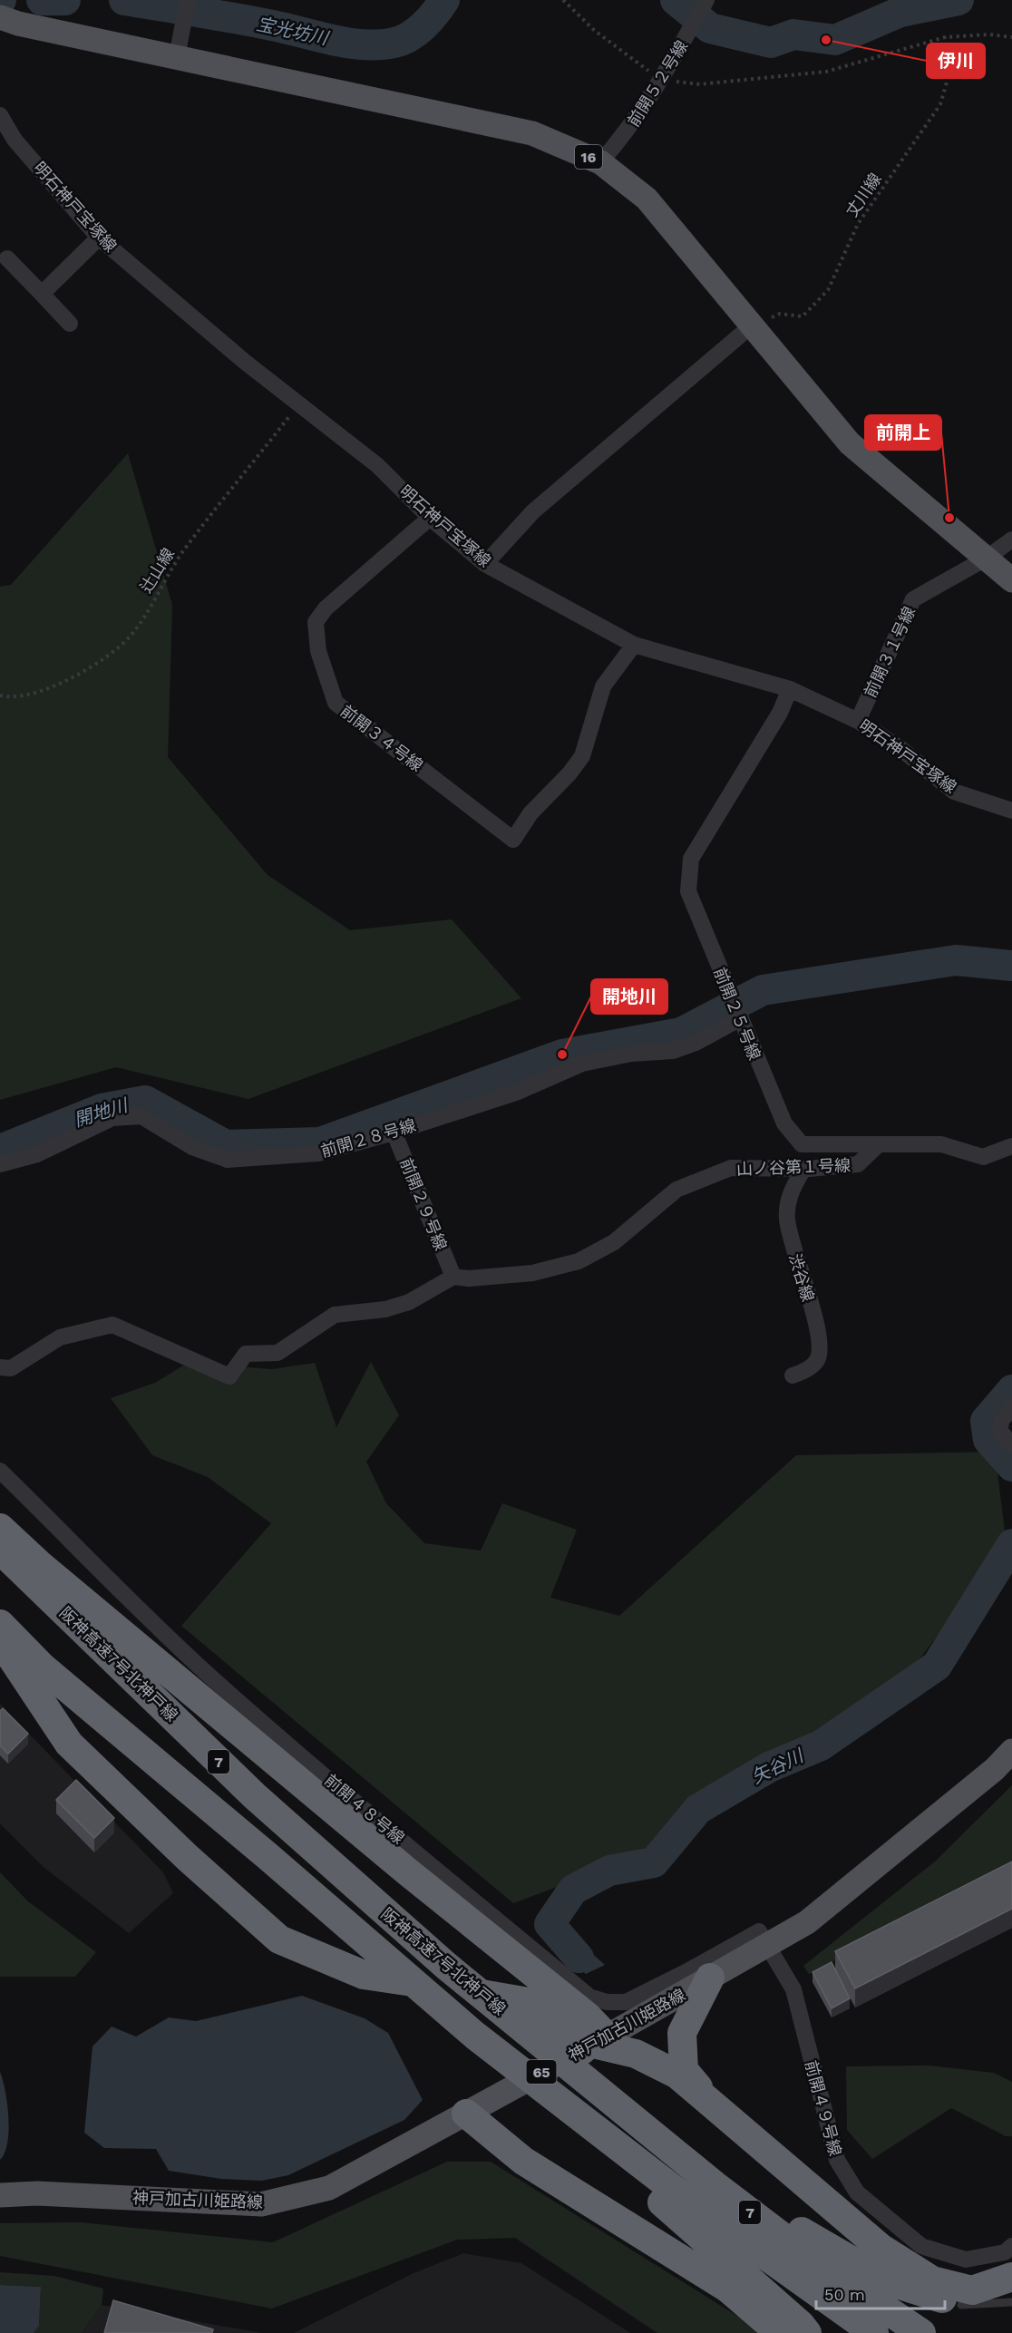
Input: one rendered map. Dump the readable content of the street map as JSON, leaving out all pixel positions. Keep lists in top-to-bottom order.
{
  "streets": {
    "highway": ["阪神高速7号北神戸線", "7"],
    "main road": ["16", "神戸加古川姫路線", "65"],
    "street": [
      "前開５２号線",
      "明石神戸宝塚線",
      "前開３１号線",
      "前開３４号線",
      "前開２５号線",
      "前開２８号線",
      "山ノ谷第１号線",
      "前開２９号線",
      "渋谷線",
      "前開４８号線",
      "前開４９号線"
    ],
    "path": ["丈川線", "辻山線"]
  },
  "crossings": [
    ["前開５２号線", "16"],
    ["16", "丈川線"],
    ["16", "前開３１号線"],
    ["明石神戸宝塚線", "辻山線"],
    ["明石神戸宝塚線", "前開３１号線"],
    ["明石神戸宝塚線", "前開３４号線"],
    ["明石神戸宝塚線", "前開２５号線"],
    ["前開２５号線", "前開２８号線"],
    ["前開２５号線", "山ノ谷第１号線"],
    ["前開２８号線", "前開２９号線"],
    ["山ノ谷第１号線", "前開２９号線"],
    ["山ノ谷第１号線", "渋谷線"],
    ["前開４８号線", "神戸加古川姫路線"],
    ["前開４８号線", "前開４９号線"],
    ["神戸加古川姫路線", "前開４９号線"]
  ],
  "water": ["宝光坊川", "開地川", "矢谷川"],
  "places": ["伊川", "前開上", "開地川"],
  "scale_bar": "50 m"
}
